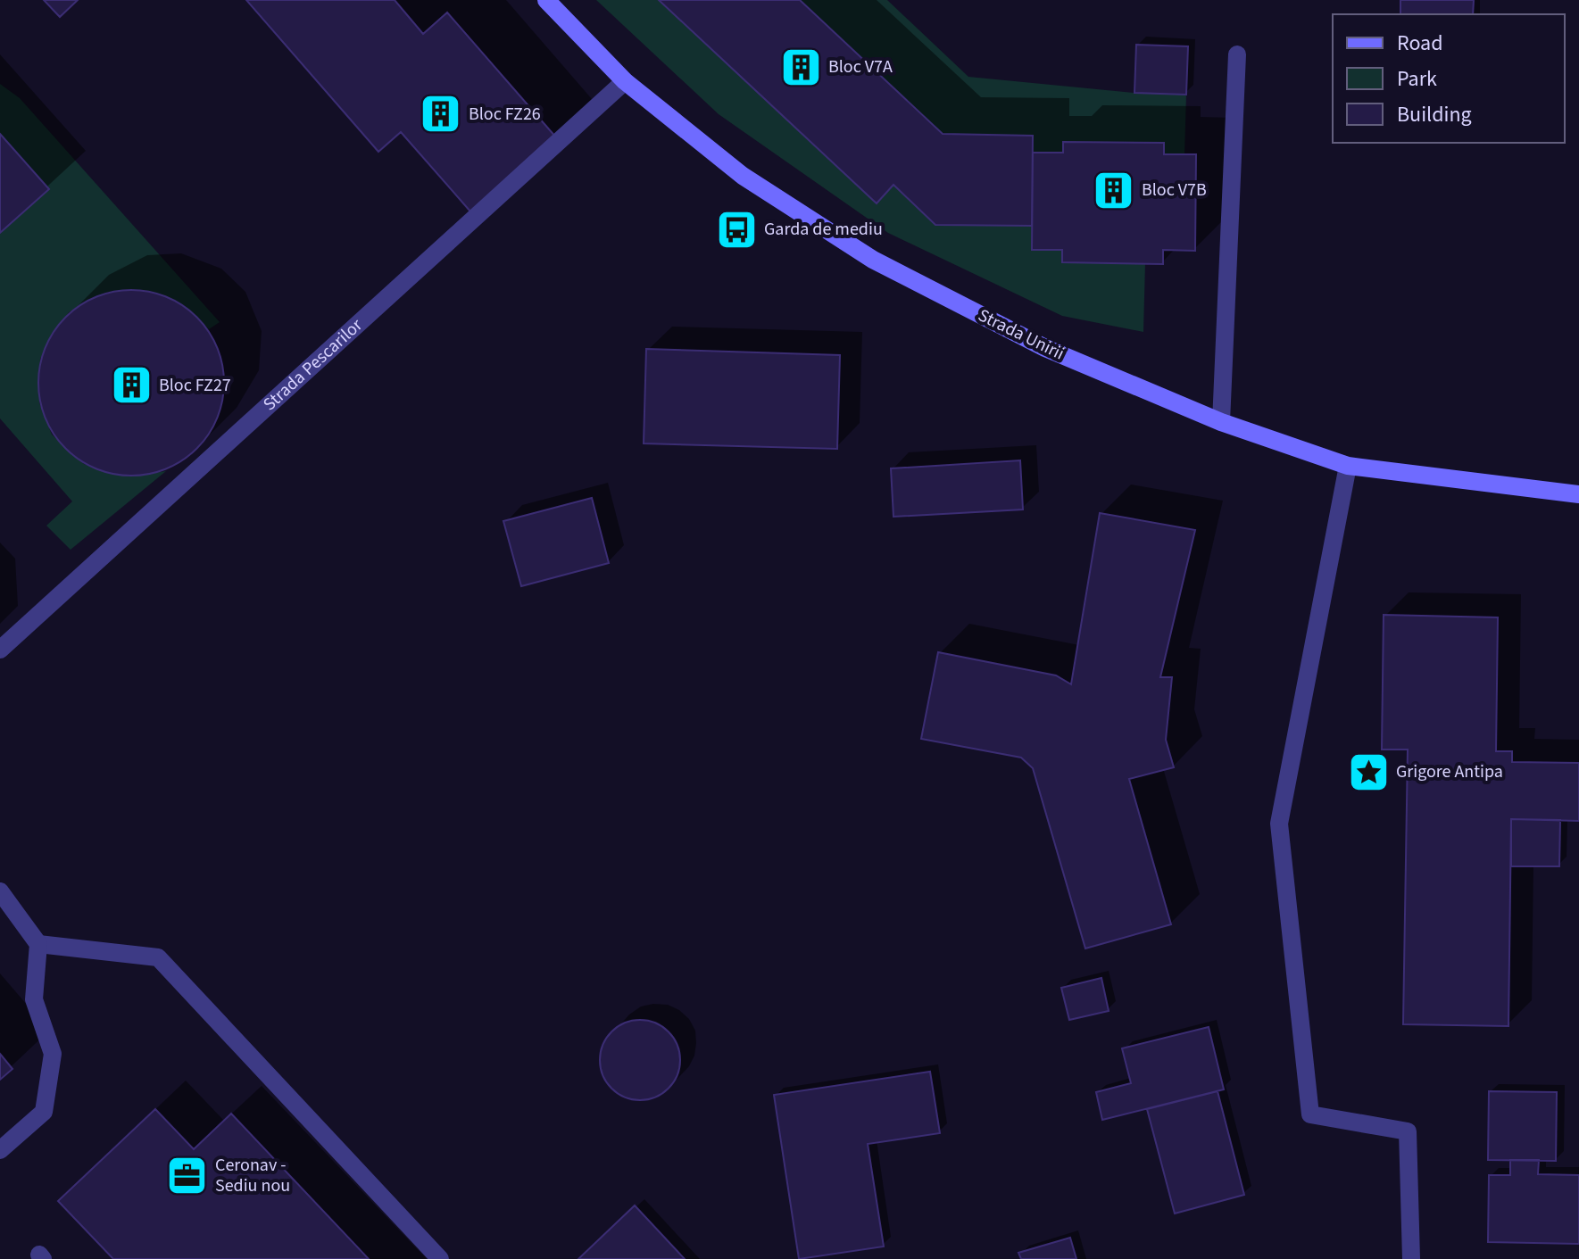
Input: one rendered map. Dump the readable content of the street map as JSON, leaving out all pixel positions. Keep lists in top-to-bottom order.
{
  "streets": {
    "street": ["Strada Unirii", "Strada Pescarilor"]
  },
  "crossings": [
    ["Strada Unirii", "Strada Pescarilor"]
  ],
  "places": {
    "building": [
      "Bloc V7A",
      "Bloc FZ26",
      "Bloc V7B",
      "Bloc FZ27"
    ],
    "bus stop": ["Garda de mediu"],
    "place": ["Grigore Antipa"],
    "office": ["Ceronav - Sediu nou"]
  },
  "legend": ["Road", "Park", "Building"]
}
